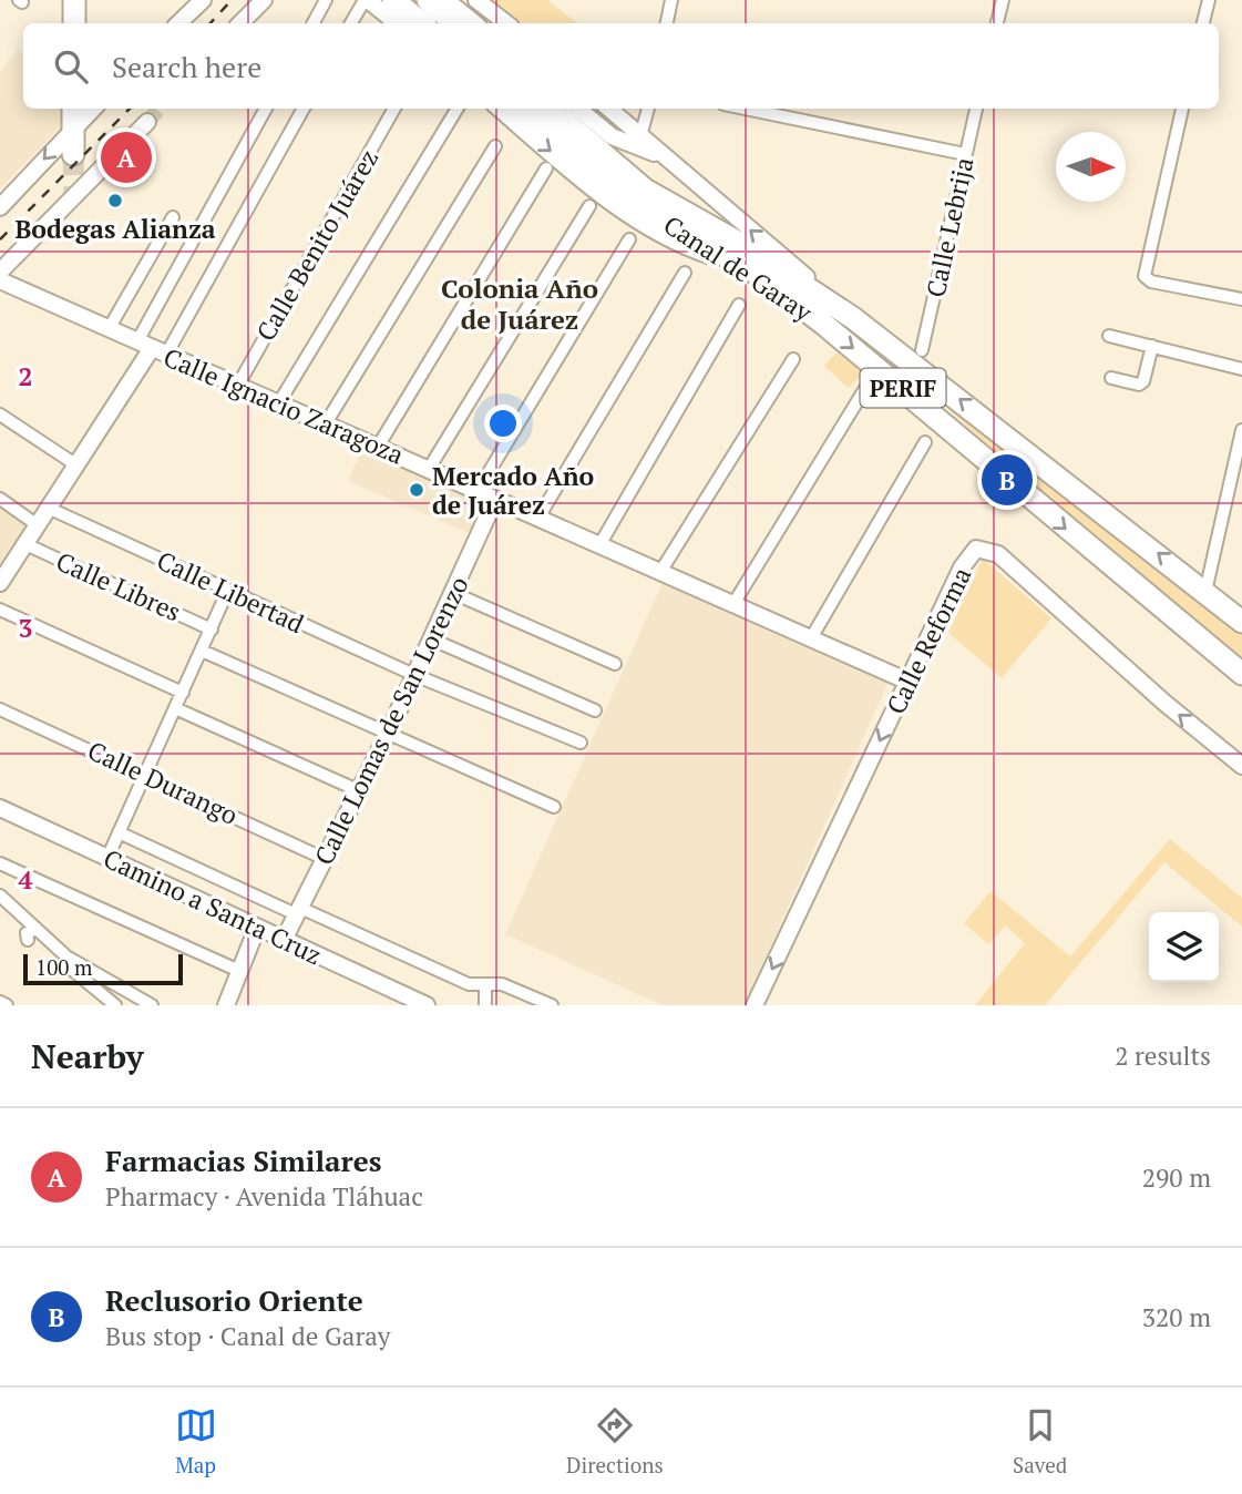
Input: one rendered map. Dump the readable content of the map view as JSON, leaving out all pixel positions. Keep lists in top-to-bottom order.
{
  "streets": {
    "highway": ["Canal de Garay", "PERIF"],
    "street": [
      "Calle Lebrija",
      "Calle Benito Juárez",
      "Calle Ignacio Zaragoza",
      "Calle Libres",
      "Calle Libertad",
      "Calle Reforma",
      "Calle Lomas de San Lorenzo",
      "Calle Durango",
      "Camino a Santa Cruz"
    ]
  },
  "crossings": [
    ["Calle Benito Juárez", "Calle Ignacio Zaragoza"],
    ["Calle Ignacio Zaragoza", "Calle Reforma"],
    ["Calle Ignacio Zaragoza", "Calle Lomas de San Lorenzo"],
    ["Calle Libres", "Calle Lomas de San Lorenzo"],
    ["Calle Libertad", "Calle Lomas de San Lorenzo"],
    ["Calle Lomas de San Lorenzo", "Calle Durango"],
    ["Calle Lomas de San Lorenzo", "Camino a Santa Cruz"]
  ],
  "districts": ["Colonia Año de Juárez"],
  "places": ["Bodegas Alianza", "Mercado Año de Juárez"],
  "scale_bar": "100 m",
  "north": "right",
  "page": {
    "search": "Search here",
    "pins": ["A", "B"],
    "scale": "100 m",
    "heading": ["Nearby", "2 results"],
    "list": [
      {
        "mark": "A",
        "name": "Farmacias Similares",
        "note": "Pharmacy · Avenida Tláhuac",
        "value": "290 m"
      },
      {
        "mark": "B",
        "name": "Reclusorio Oriente",
        "note": "Bus stop · Canal de Garay",
        "value": "320 m"
      }
    ],
    "nav": ["Map", "Directions", "Saved"]
  },
  "grid": {
    "rows": ["2", "3", "4"]
  }
}
